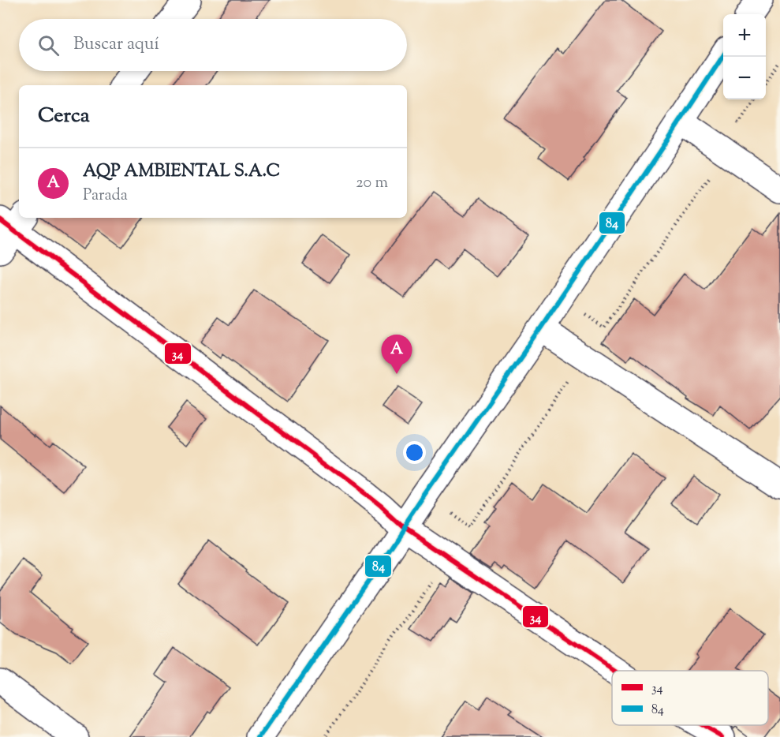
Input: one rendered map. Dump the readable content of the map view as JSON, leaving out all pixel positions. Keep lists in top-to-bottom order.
{
  "lines": ["transit line 84", "transit line 34"],
  "legend": ["34", "84"],
  "page": {
    "map_buttons": ["+", "−"],
    "search": "Buscar aquí",
    "heading": "Cerca",
    "list": [
      {
        "mark": "A",
        "name": "AQP AMBIENTAL S.A.C",
        "note": "Parada",
        "value": "20 m"
      }
    ],
    "pins": "A"
  }
}
